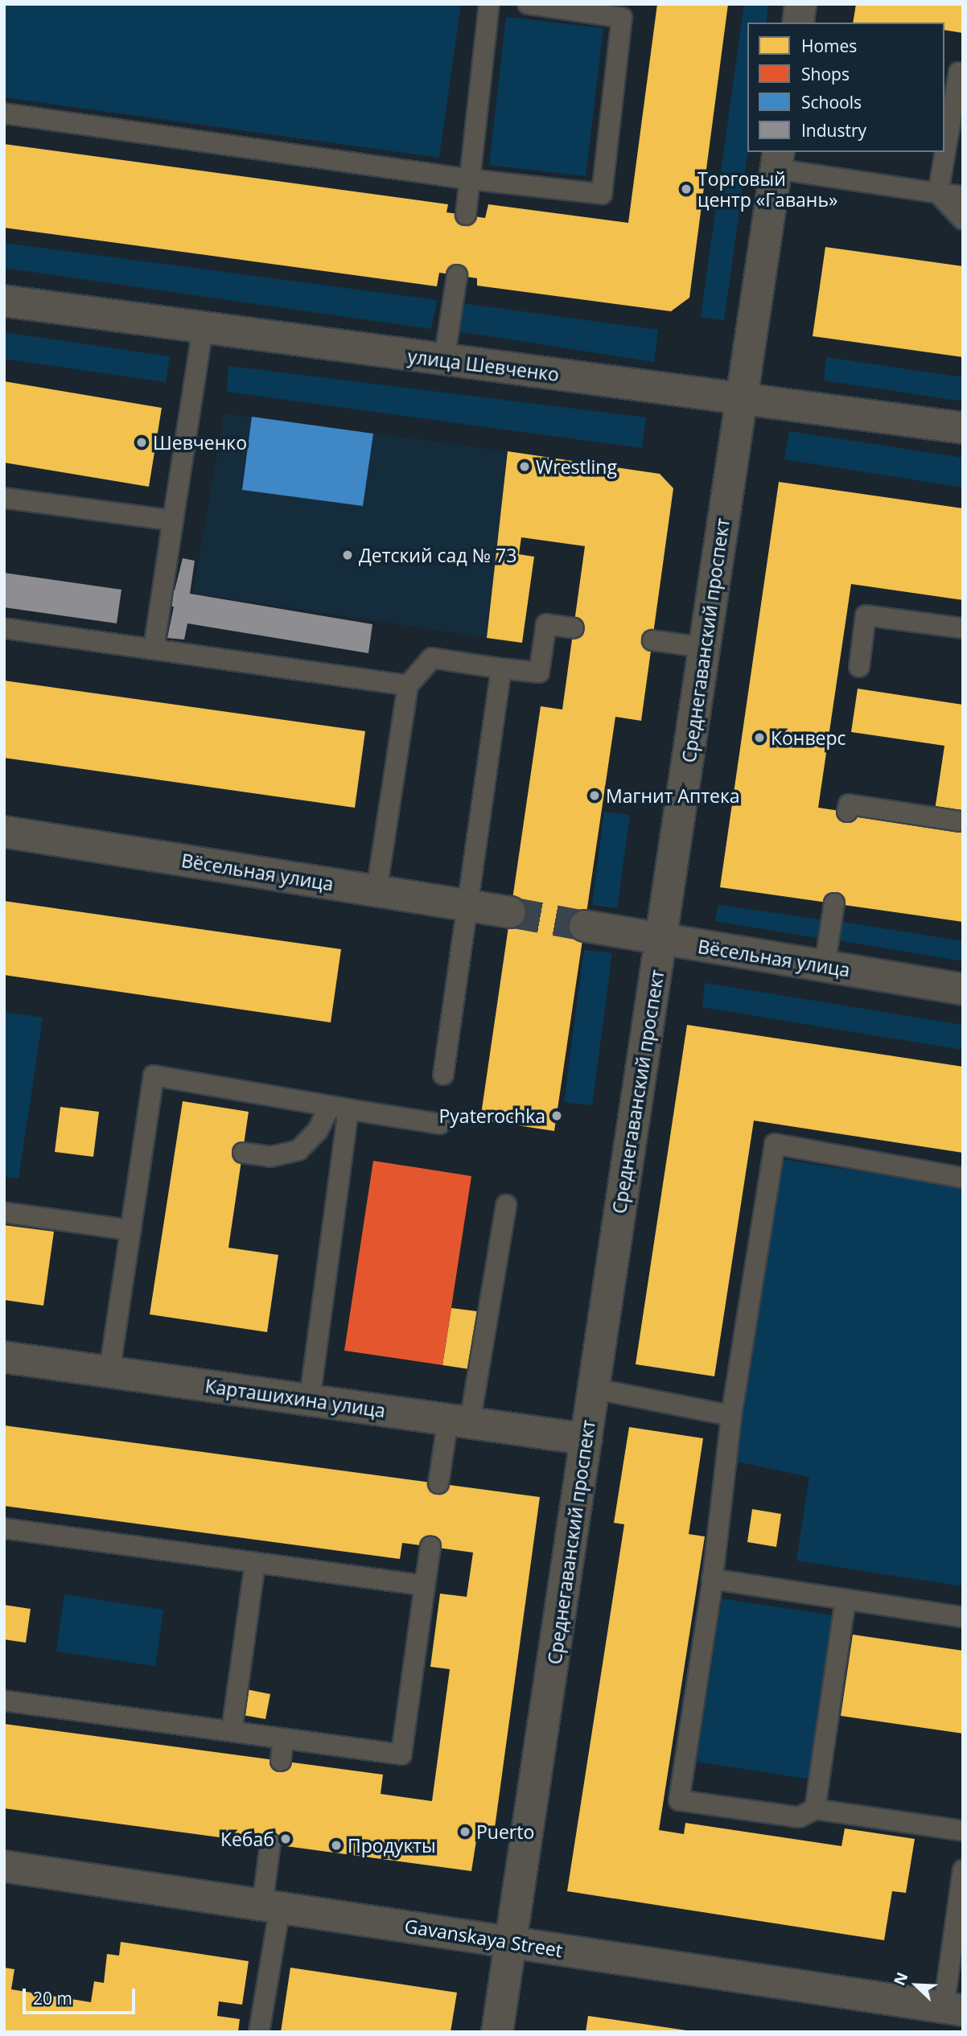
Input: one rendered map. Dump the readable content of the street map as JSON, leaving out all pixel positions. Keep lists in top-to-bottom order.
{
  "streets": {
    "street": [
      "улица Шевченко",
      "Среднегаванский проспект",
      "Вёсельная улица",
      "Карташихина улица",
      "Gavanskaya Street"
    ]
  },
  "crossings": [
    ["улица Шевченко", "Среднегаванский проспект"],
    ["Среднегаванский проспект", "Вёсельная улица"],
    ["Среднегаванский проспект", "Карташихина улица"],
    ["Среднегаванский проспект", "Gavanskaya Street"]
  ],
  "places": [
    "Торговый центр «Гавань»",
    "Шевченко",
    "Wrestling",
    "Детский сад № 73",
    "Конверс",
    "Магнит Аптека",
    "Pyaterochka",
    "Puerto",
    "Кебаб",
    "Продукты"
  ],
  "legend": [
    "Homes",
    "Shops",
    "Schools",
    "Industry"
  ],
  "scale_bar": "20 m",
  "north": "top left"
}
